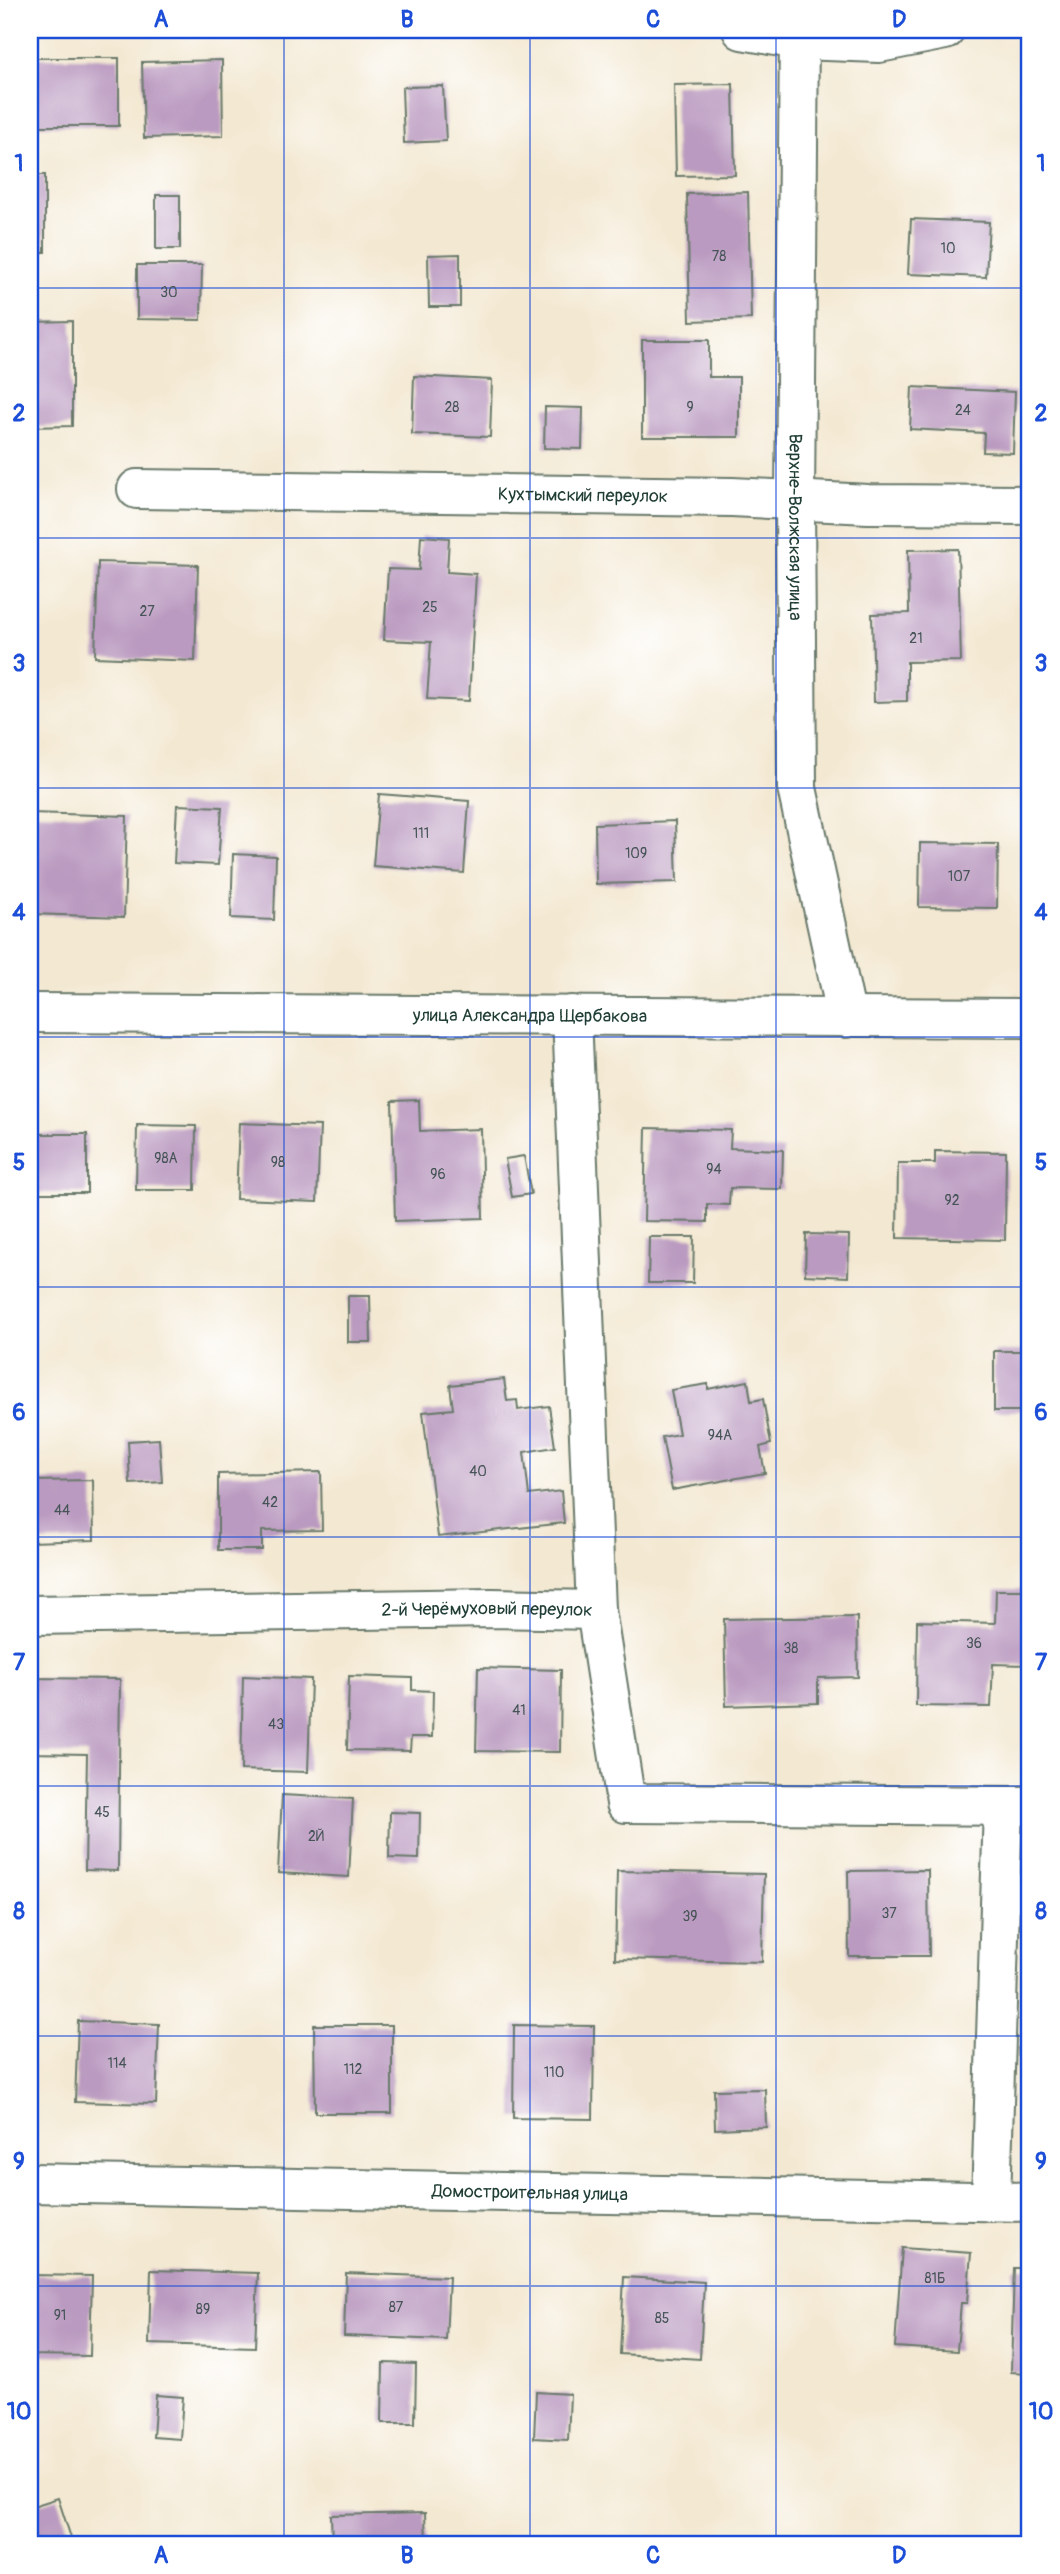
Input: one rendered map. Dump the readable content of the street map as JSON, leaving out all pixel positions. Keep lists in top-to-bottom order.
{
  "streets": {
    "street": [
      "Кухтымский переулок",
      "Верхне-Волжская улица",
      "улица Александра Щербакова",
      "2-й Черёмуховый переулок",
      "Домостроительная улица"
    ]
  },
  "crossings": [
    ["Кухтымский переулок", "Верхне-Волжская улица"],
    ["Верхне-Волжская улица", "улица Александра Щербакова"]
  ],
  "house_numbers": [
    "10",
    "78",
    "30",
    "28",
    "9",
    "24",
    "25",
    "27",
    "21",
    "111",
    "109",
    "107",
    "98А",
    "98",
    "94",
    "96",
    "92",
    "94А",
    "40",
    "42",
    "44",
    "36",
    "38",
    "41",
    "43",
    "45",
    "2Й",
    "37",
    "39",
    "114",
    "112",
    "110",
    "81Б",
    "87",
    "89",
    "91",
    "85"
  ],
  "grid": {
    "columns": [
      "A",
      "B",
      "C",
      "D"
    ],
    "rows": [
      "1",
      "2",
      "3",
      "4",
      "5",
      "6",
      "7",
      "8",
      "9",
      "10"
    ]
  }
}
